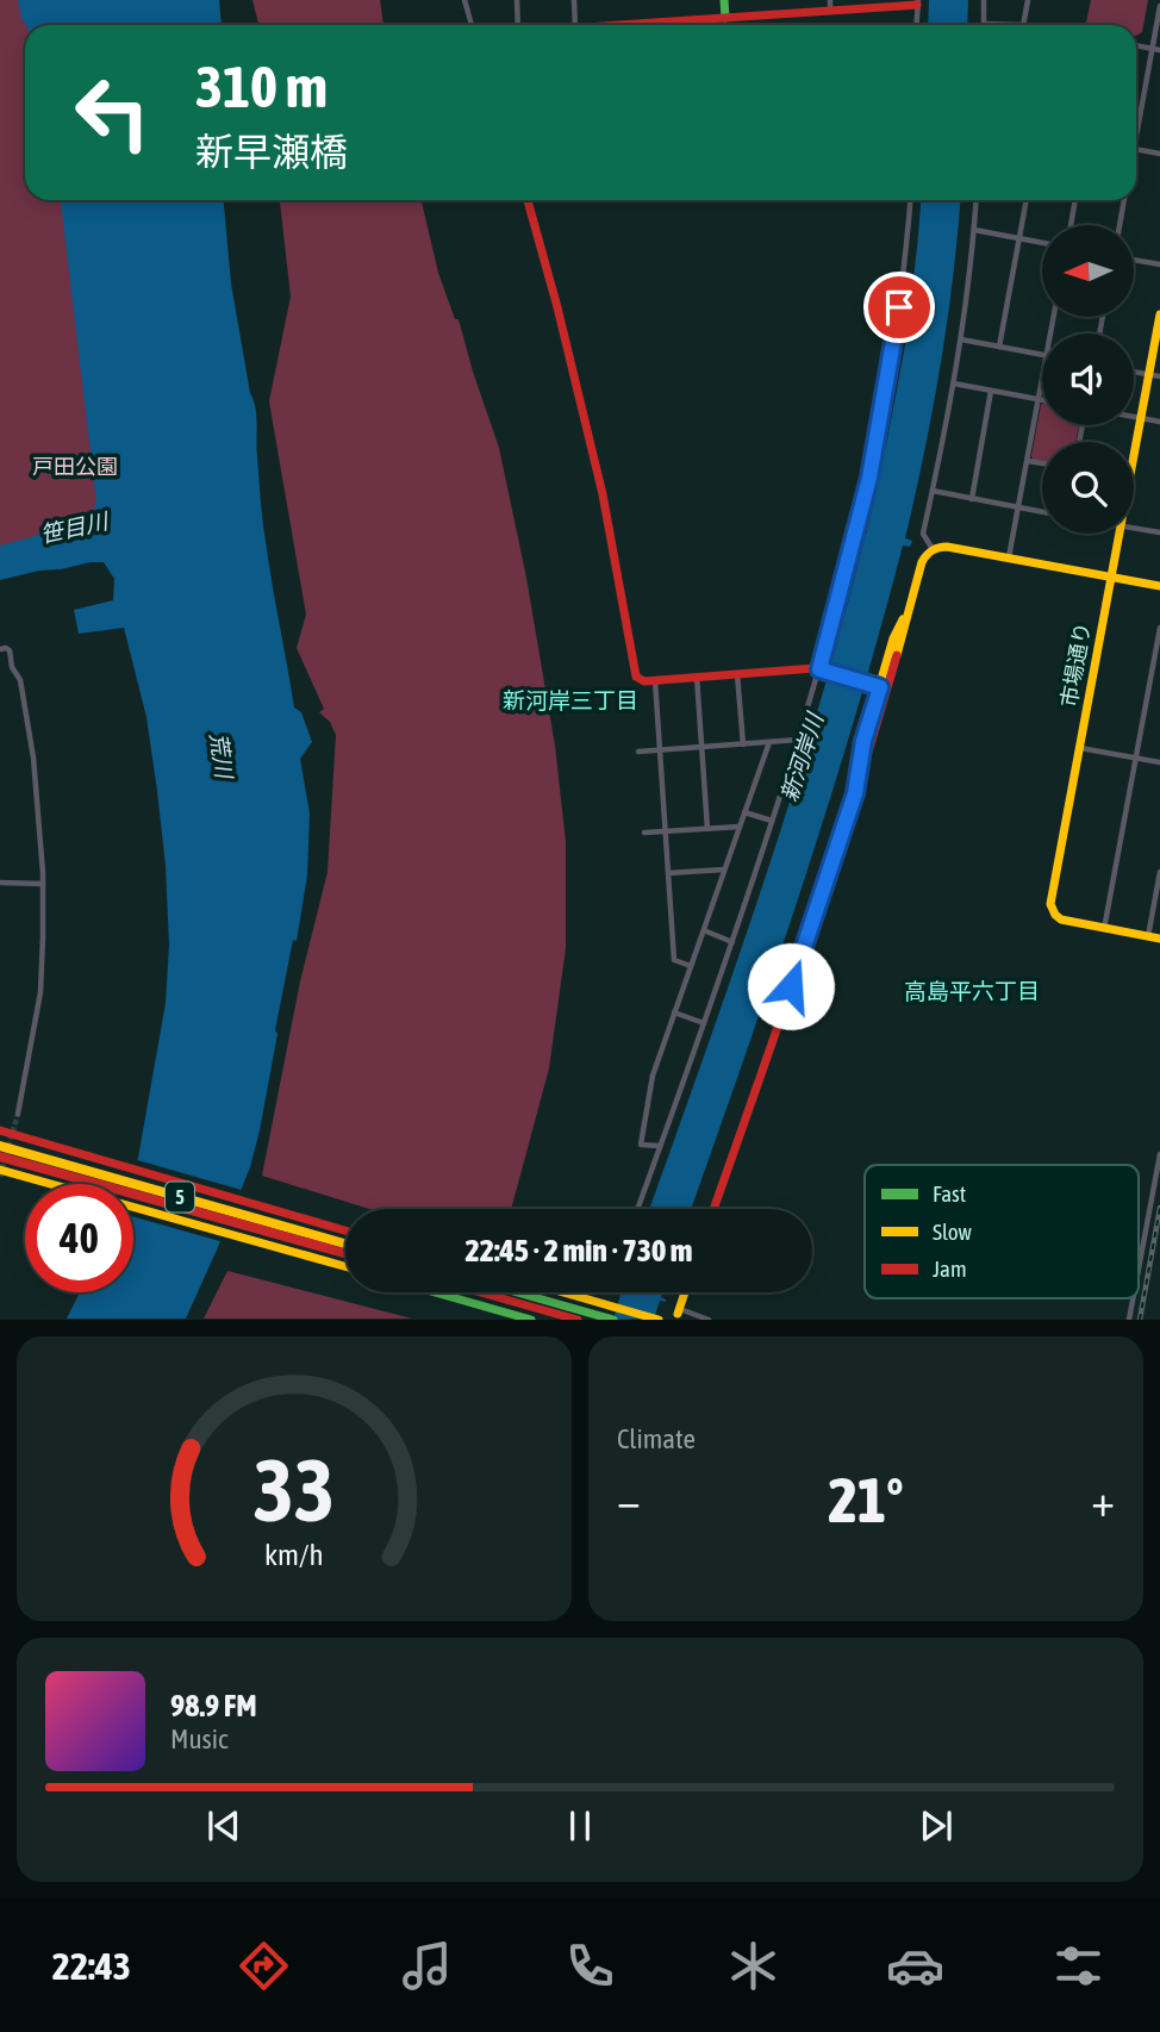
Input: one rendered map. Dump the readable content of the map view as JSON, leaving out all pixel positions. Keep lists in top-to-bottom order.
{
  "streets": {
    "main road": ["市場通り", "5"]
  },
  "districts": ["新河岸三丁目", "高島平六丁目"],
  "water": ["笹目川", "荒川", "新河岸川"],
  "parks": ["戸田公園"],
  "legend": ["Fast", "Slow", "Jam"],
  "north": "left",
  "page": {
    "turn": ["310 m", "新早瀬橋"],
    "limit": "40",
    "trip": "22:45 · 2 min · 730 m",
    "tile": "Climate",
    "heat": ["−", "21°", "+"],
    "song": ["98.9 FM", "Music"],
    "tabs": "22:43",
    "gauge": ["33", "km/h"]
  }
}
